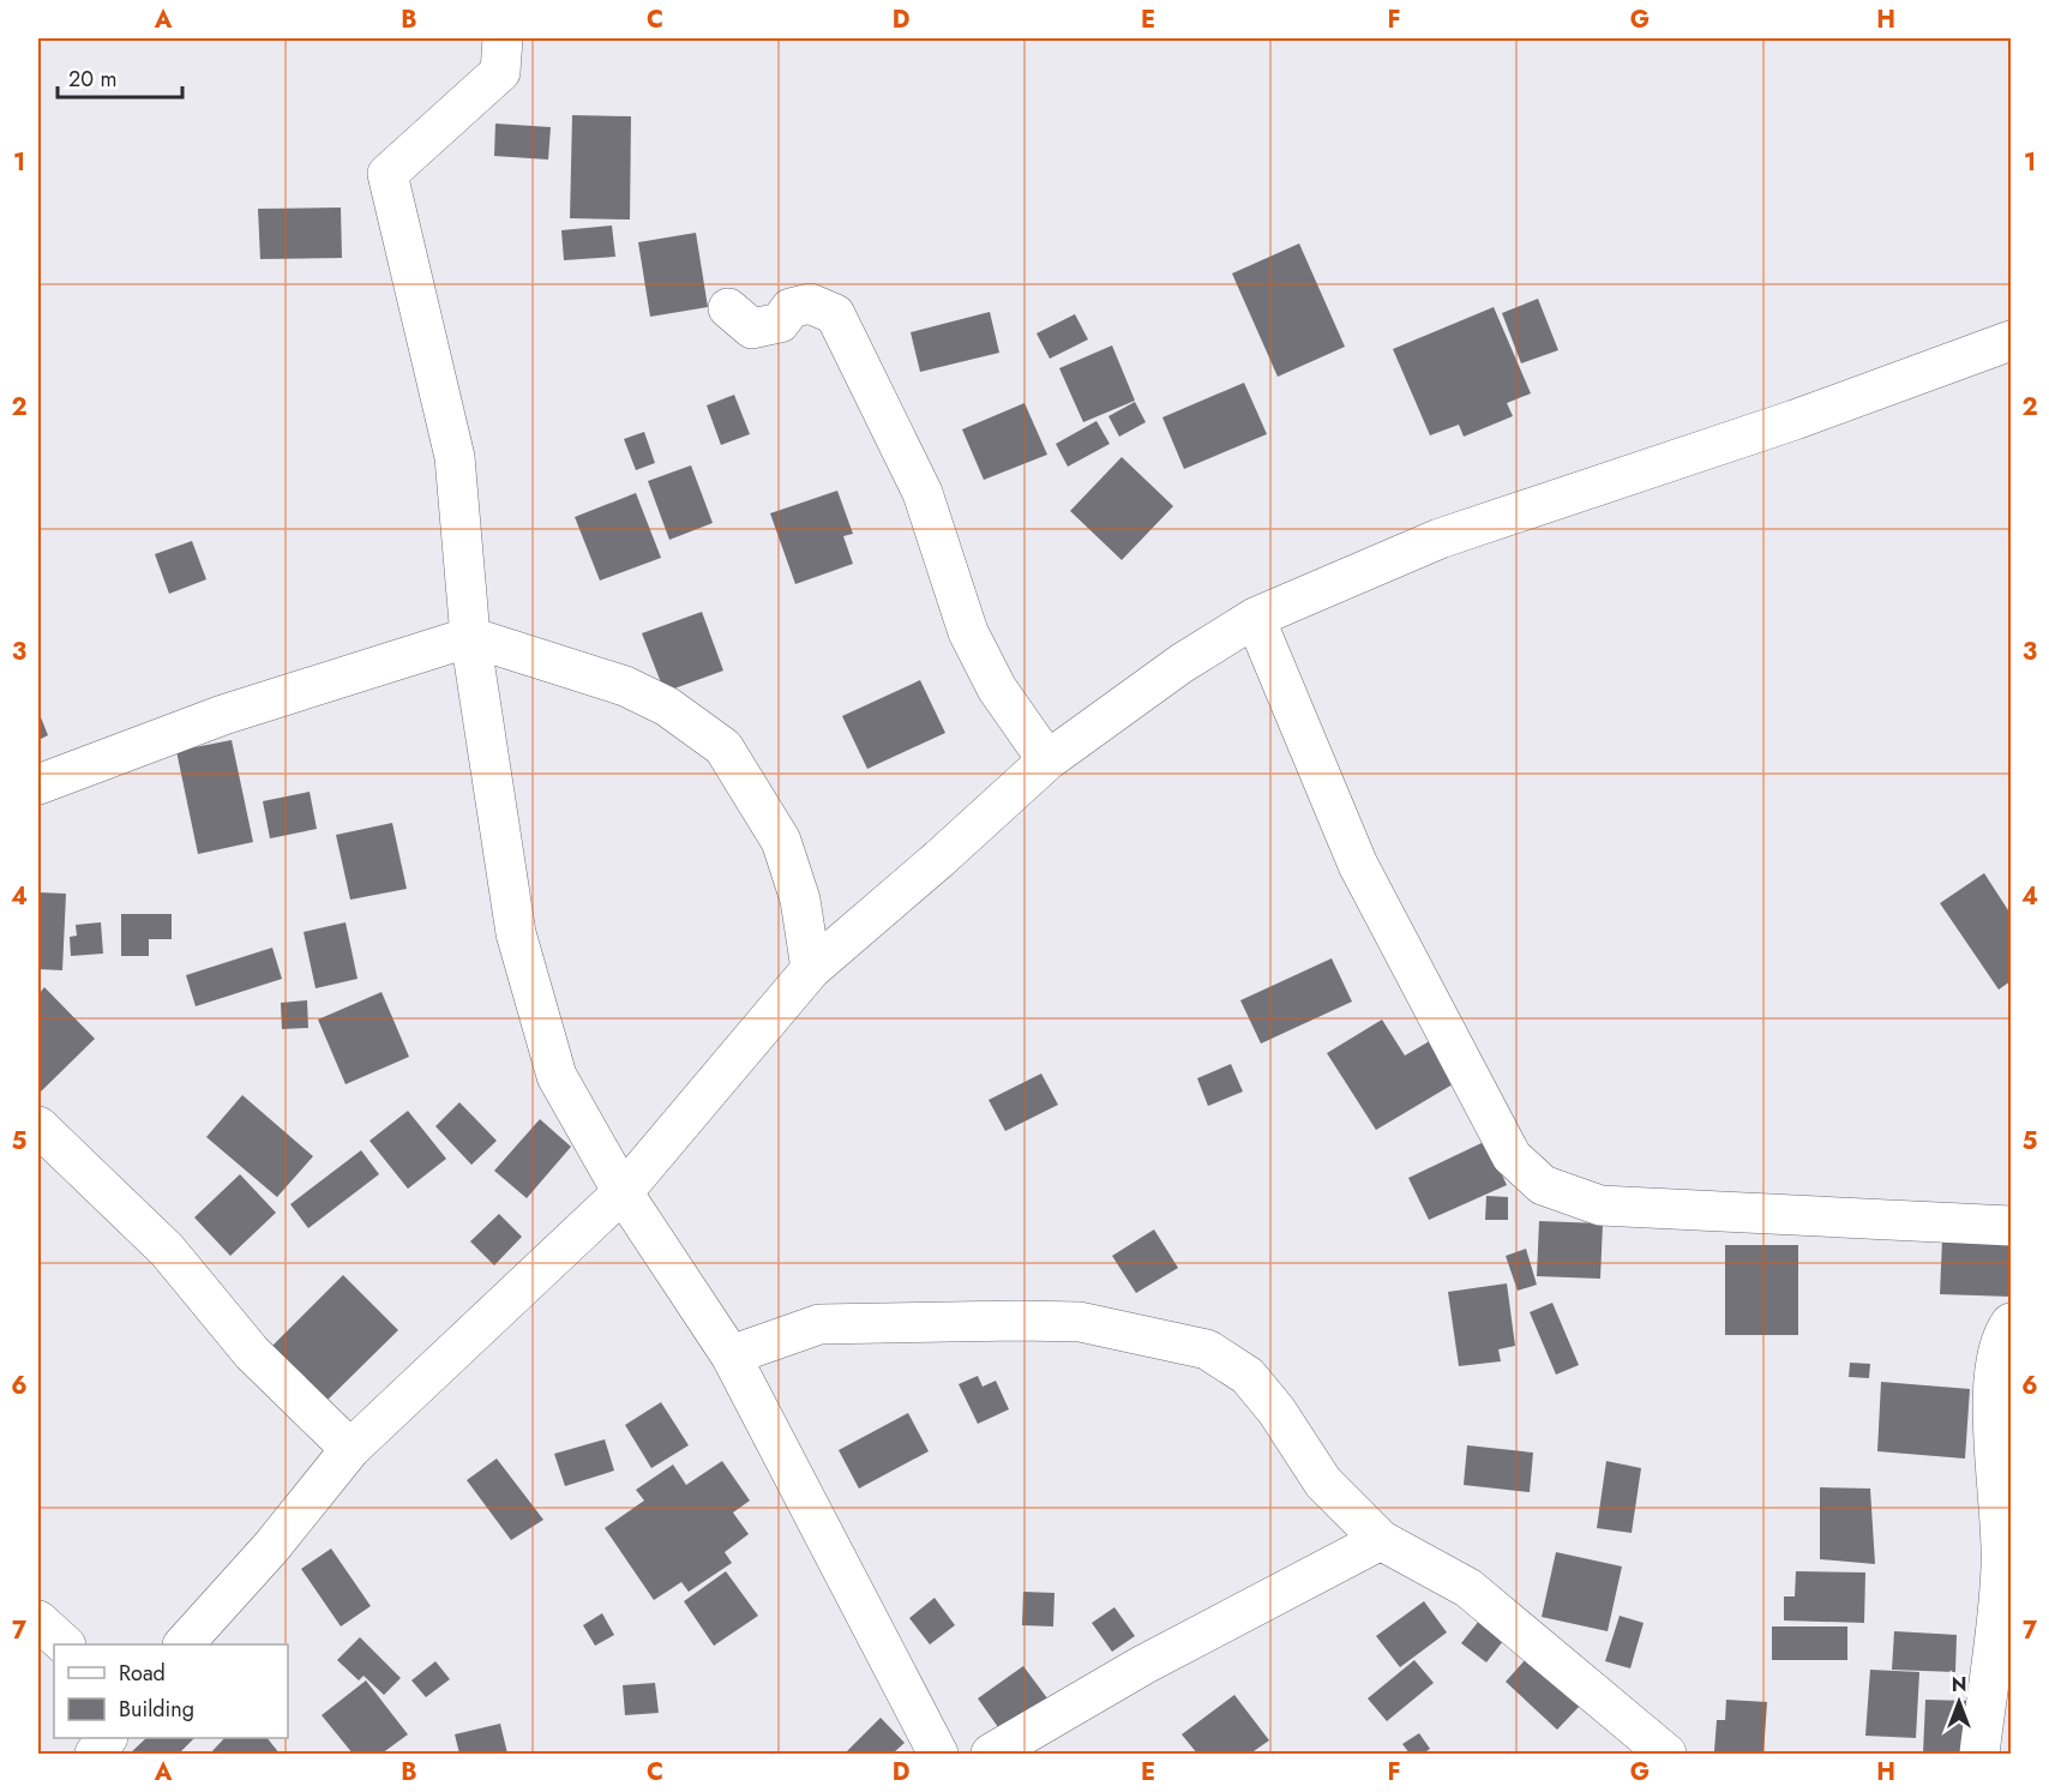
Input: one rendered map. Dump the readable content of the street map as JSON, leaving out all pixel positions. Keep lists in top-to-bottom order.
{
  "legend": ["Road", "Building"],
  "scale_bar": "20 m",
  "north": "top",
  "grid": {
    "columns": [
      "A",
      "B",
      "C",
      "D",
      "E",
      "F",
      "G",
      "H"
    ],
    "rows": [
      "1",
      "2",
      "3",
      "4",
      "5",
      "6",
      "7"
    ]
  }
}
